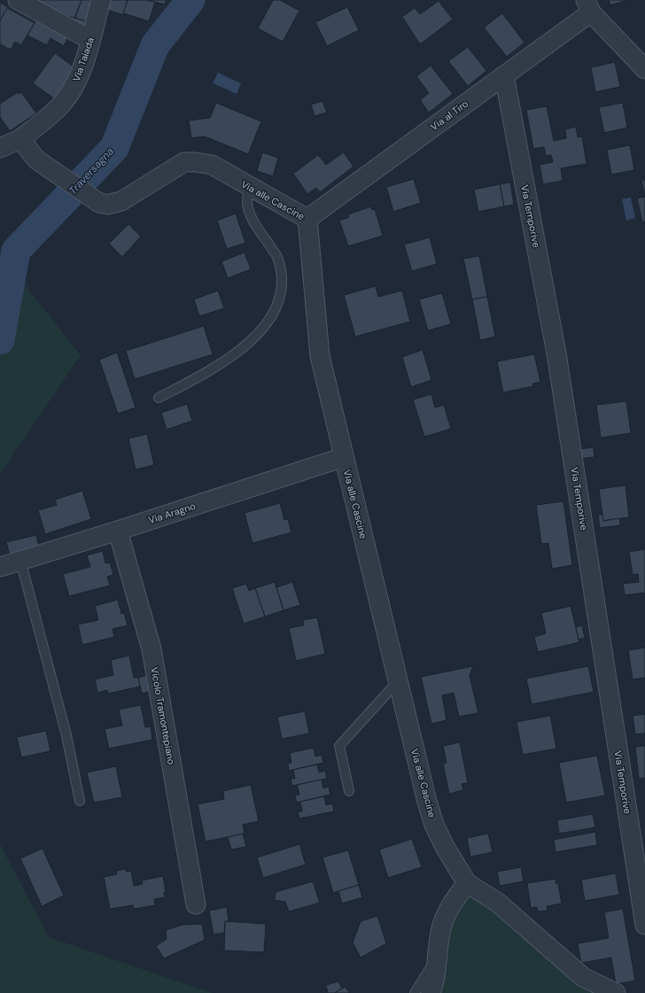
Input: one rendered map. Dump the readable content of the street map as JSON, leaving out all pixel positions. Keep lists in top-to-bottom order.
{
  "streets": {
    "street": [
      "Via Taiada",
      "Via al Tiro",
      "Via alle Cascine",
      "Via Temporive",
      "Via Aragno",
      "Vicolo Tramontepiano"
    ]
  },
  "crossings": [
    ["Via Taiada", "Via alle Cascine"],
    ["Via al Tiro", "Via alle Cascine"],
    ["Via al Tiro", "Via Temporive"],
    ["Via alle Cascine", "Via Aragno"],
    ["Via Aragno", "Vicolo Tramontepiano"]
  ],
  "water": ["Traversagna"]
}
